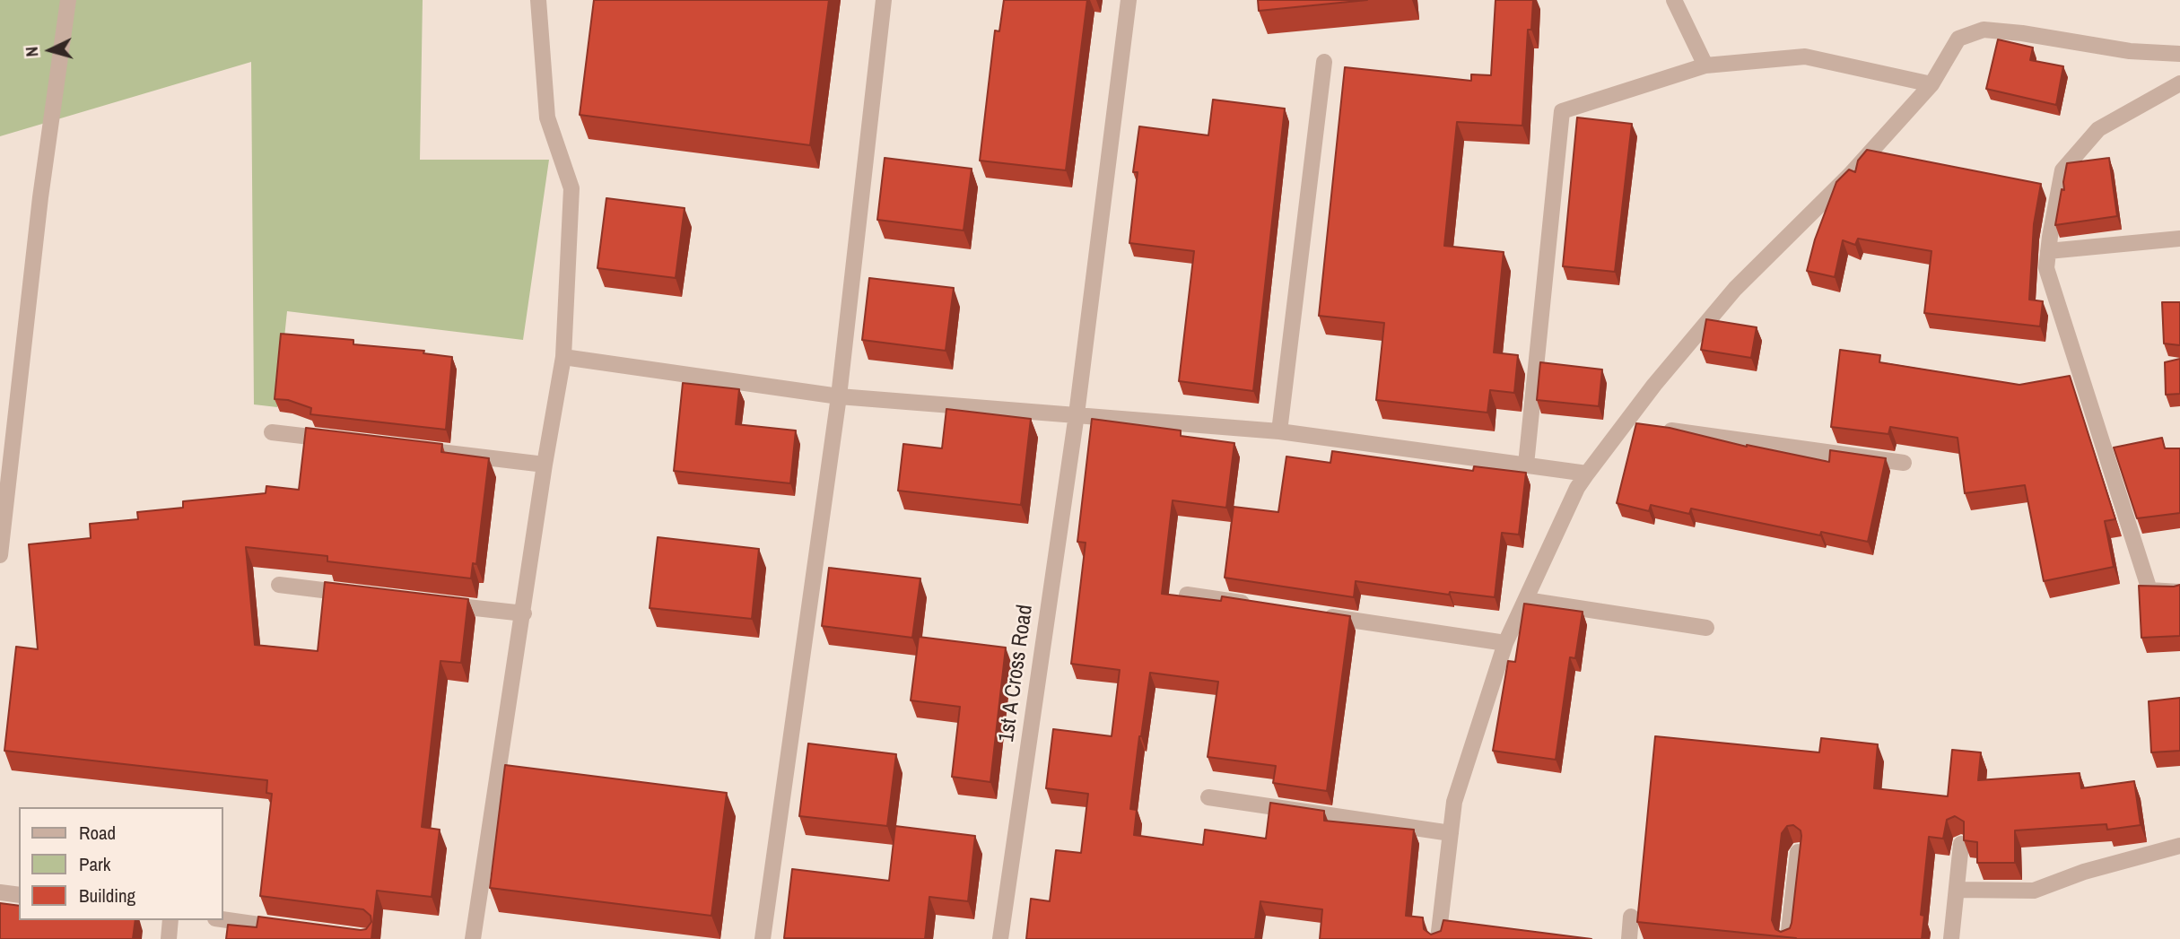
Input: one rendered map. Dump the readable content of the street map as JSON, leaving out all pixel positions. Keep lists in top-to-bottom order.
{
  "streets": {
    "street": ["1st A Cross Road"]
  },
  "legend": ["Road", "Park", "Building"],
  "north": "left"
}
